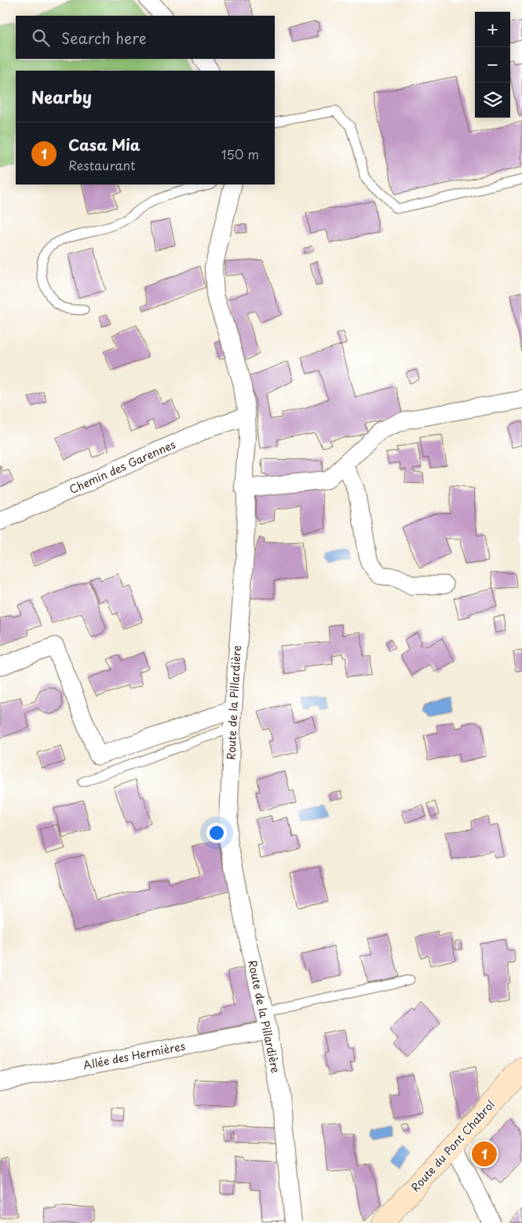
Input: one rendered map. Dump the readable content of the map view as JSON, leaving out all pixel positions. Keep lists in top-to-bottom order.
{
  "streets": {
    "main road": ["Route du Pont Chabrol"],
    "street": ["Chemin des Garennes", "Route de la Pillardière", "Allée des Hermières"]
  },
  "crossings": [
    ["Chemin des Garennes", "Route de la Pillardière"],
    ["Route de la Pillardière", "Allée des Hermières"]
  ],
  "page": {
    "map_buttons": ["+", "−"],
    "search": "Search here",
    "heading": "Nearby",
    "list": [
      {
        "mark": "1",
        "name": "Casa Mia",
        "note": "Restaurant",
        "value": "150 m"
      }
    ],
    "pins": "1"
  }
}
